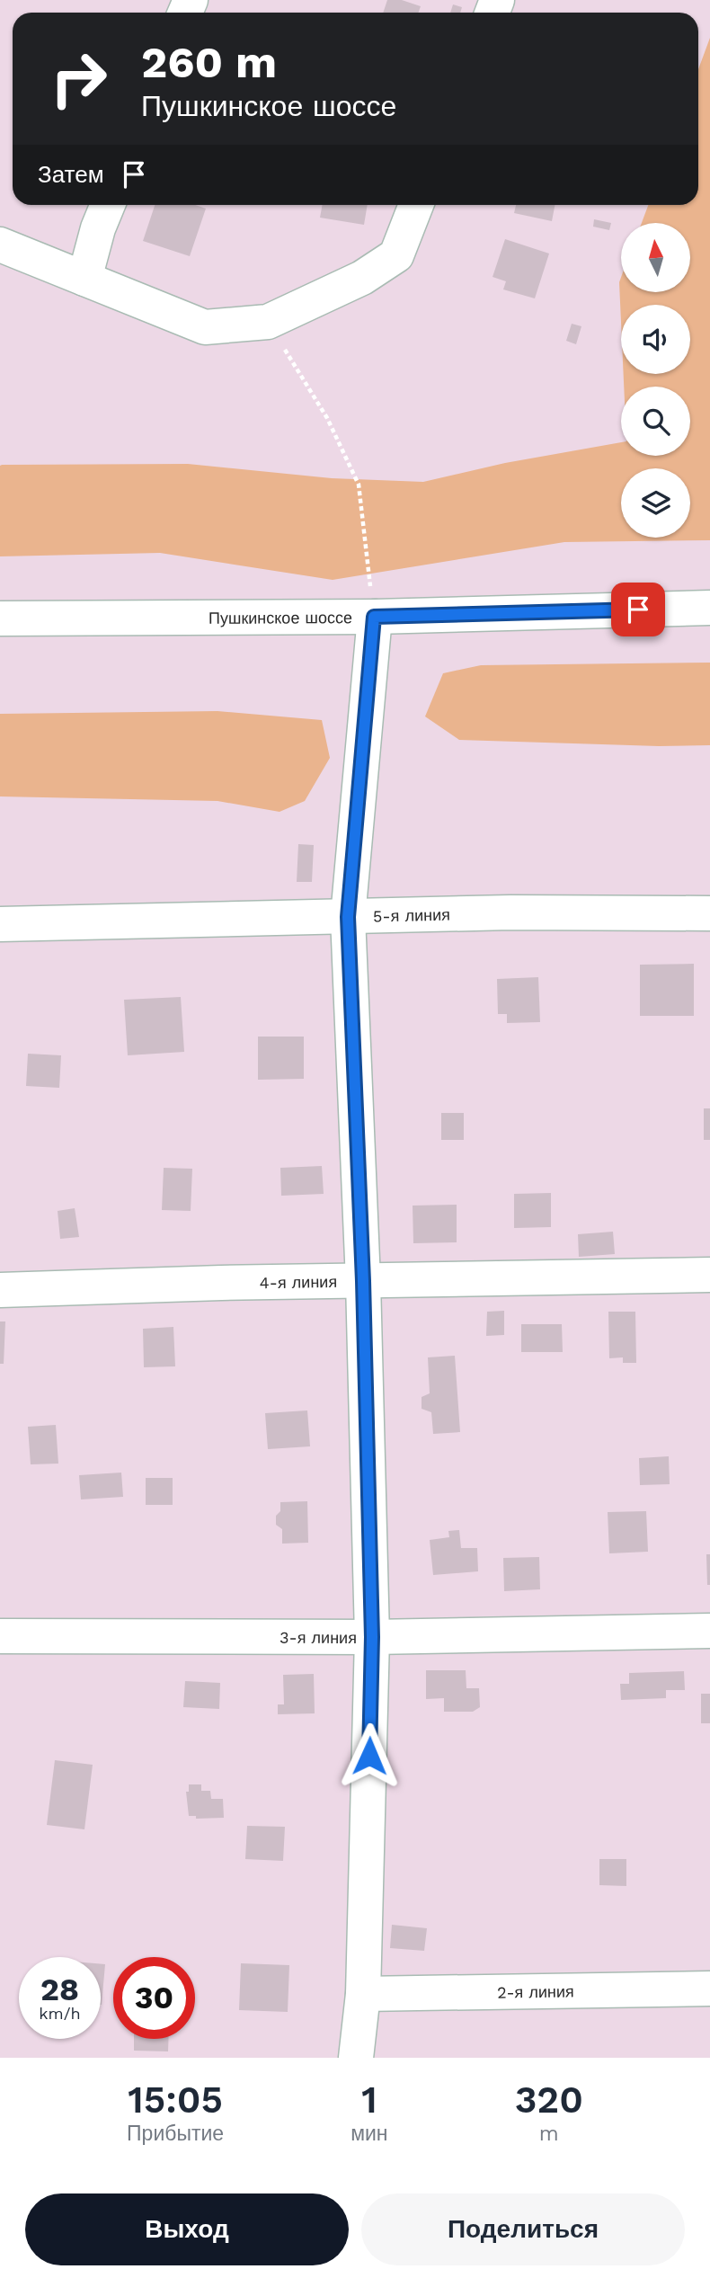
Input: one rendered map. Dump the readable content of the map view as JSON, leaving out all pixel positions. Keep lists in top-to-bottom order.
{
  "streets": {
    "street": [
      "Пушкинское шоссе",
      "5-я линия",
      "4-я линия",
      "3-я линия",
      "2-я линия"
    ]
  },
  "north": "top",
  "page": {
    "turn": ["260 m", "Пушкинское шоссе"],
    "then": "Затем",
    "speed": "28 km/h",
    "limit": "30",
    "eta": [
      "15:05",
      "Прибытие",
      "1",
      "мин",
      "320",
      "m"
    ],
    "buttons": ["Выход", "Поделиться"]
  }
}
